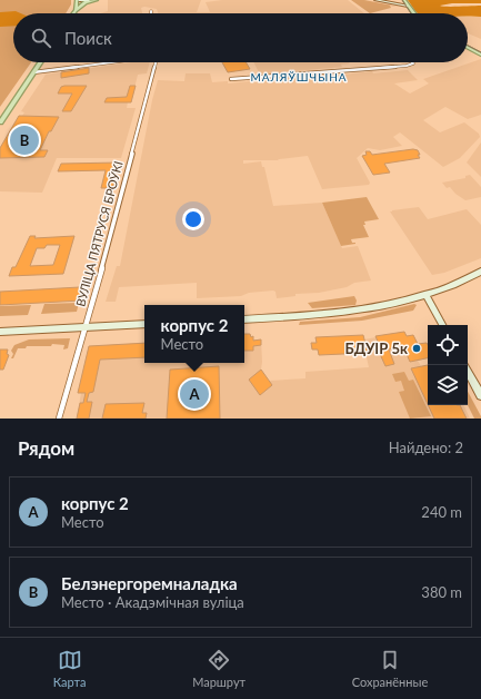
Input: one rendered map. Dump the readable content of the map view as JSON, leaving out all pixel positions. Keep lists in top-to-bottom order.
{
  "streets": {
    "street": ["ВУЛІЦА ПЯТРУСЯ БРОЎКІ"]
  },
  "districts": ["МАЛЯЎШЧЫНА"],
  "places": ["БДУІР 5к"],
  "page": {
    "search": "Поиск",
    "pins": ["B", "A"],
    "popup": ["корпус 2", "Место"],
    "heading": ["Рядом", "Найдено: 2"],
    "list": [
      {
        "mark": "A",
        "name": "корпус 2",
        "note": "Место",
        "value": "240 m"
      },
      {
        "mark": "B",
        "name": "Белэнергоремналадка",
        "note": "Место · Акадэмічная вуліца",
        "value": "380 m"
      }
    ],
    "nav": ["Карта", "Маршрут", "Сохранённые"]
  }
}
